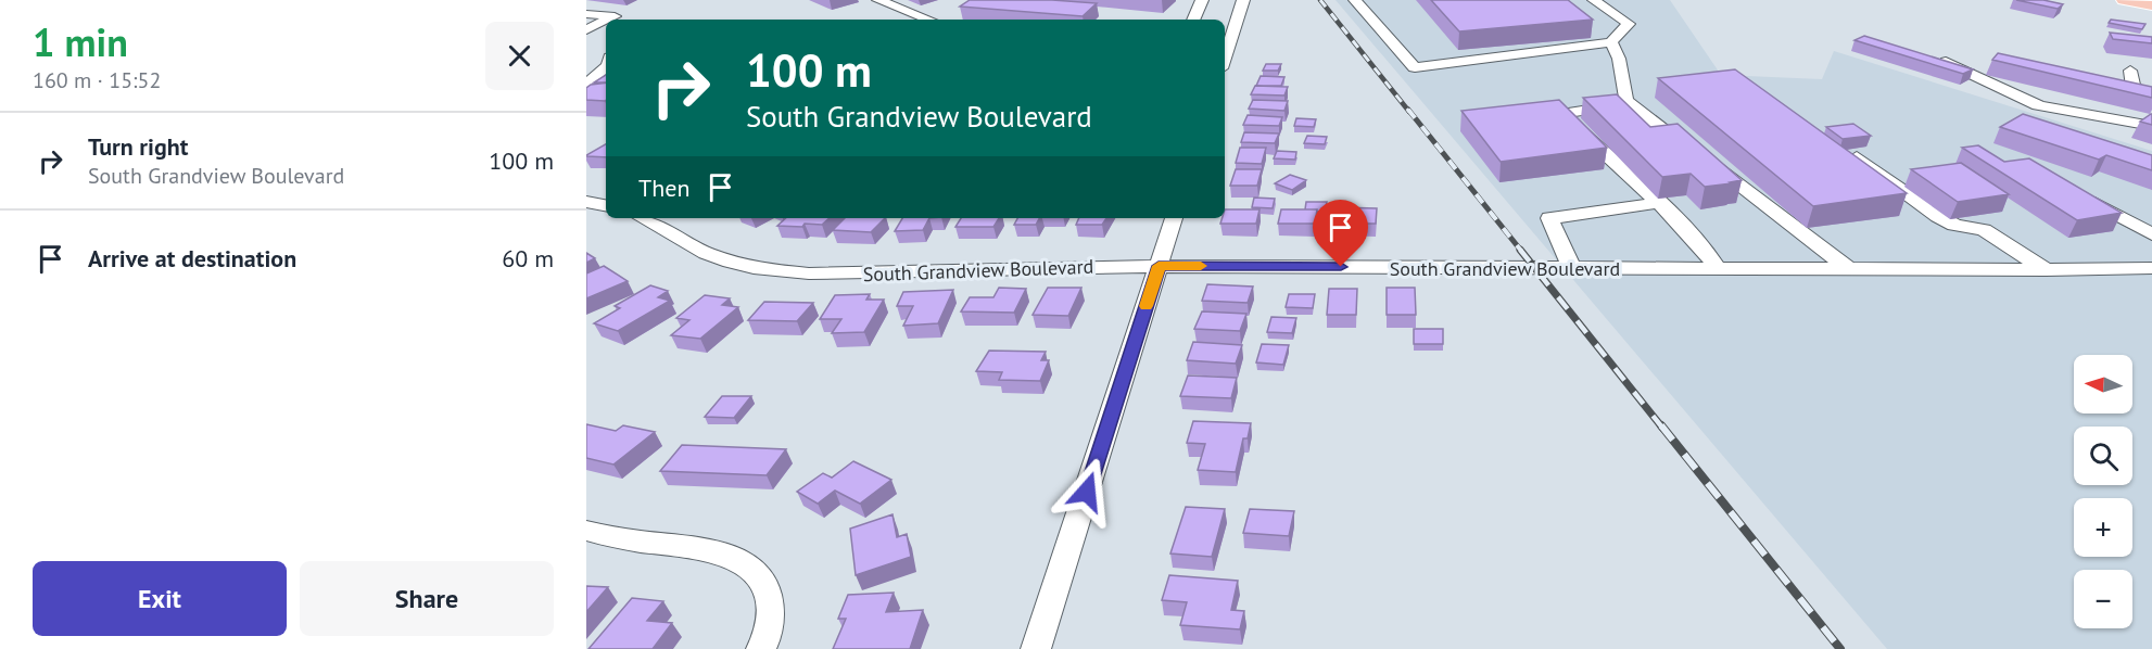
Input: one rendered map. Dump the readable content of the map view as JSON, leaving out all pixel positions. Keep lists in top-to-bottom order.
{
  "streets": {
    "street": ["South Grandview Boulevard"]
  },
  "north": "left",
  "page": {
    "heading": ["1 min", "160 m · 15:52"],
    "turn": ["100 m", "South Grandview Boulevard"],
    "list": [
      {
        "name": "Turn right",
        "note": "South Grandview Boulevard",
        "value": "100 m"
      },
      {
        "name": "Arrive at destination",
        "value": "60 m"
      }
    ],
    "then": "Then",
    "map_buttons": ["+", "−"],
    "buttons": ["Exit", "Share"]
  }
}
